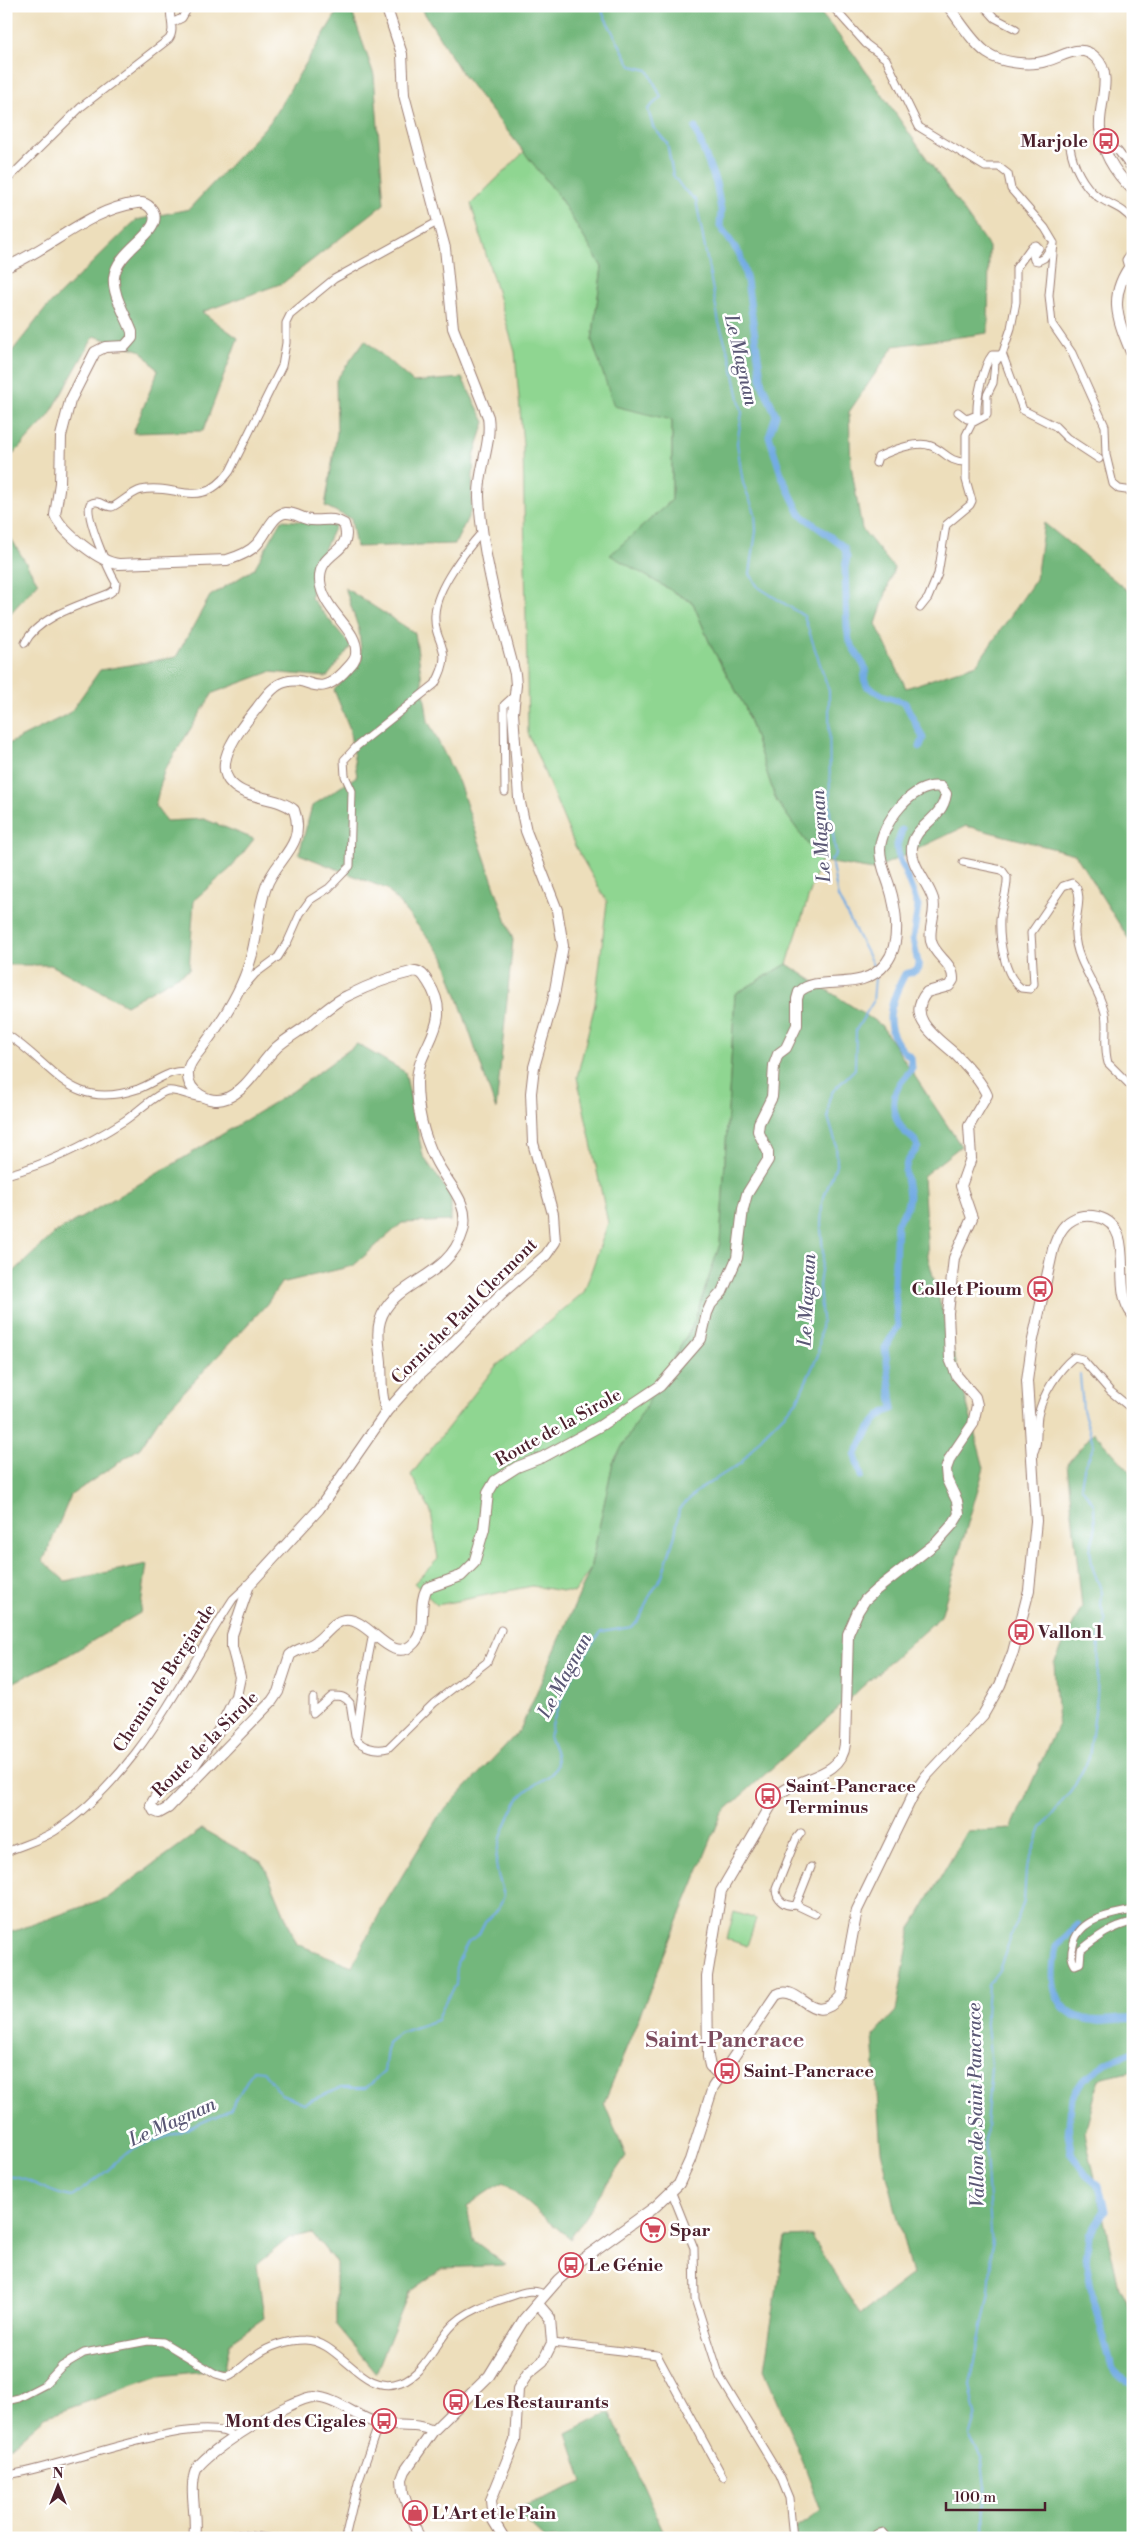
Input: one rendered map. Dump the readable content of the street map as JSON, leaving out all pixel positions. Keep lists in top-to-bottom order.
{
  "streets": {
    "street": ["Corniche Paul Clermont", "Route de la Sirole", "Chemin de Bergiarde"]
  },
  "crossings": [
    ["Corniche Paul Clermont", "Route de la Sirole"],
    ["Route de la Sirole", "Chemin de Bergiarde"]
  ],
  "districts": ["Saint-Pancrace"],
  "water": ["Le Magnan", "Vallon de Saint Pancrace"],
  "places": {
    "bus stop": [
      "Marjole",
      "Collet Pioum",
      "Vallon 1",
      "Saint-Pancrace Terminus",
      "Saint-Pancrace",
      "Le Génie",
      "Les Restaurants",
      "Mont des Cigales"
    ],
    "supermarket": ["Spar"],
    "shop": ["L'Art et le Pain"]
  },
  "scale_bar": "100 m",
  "north": "top"
}
